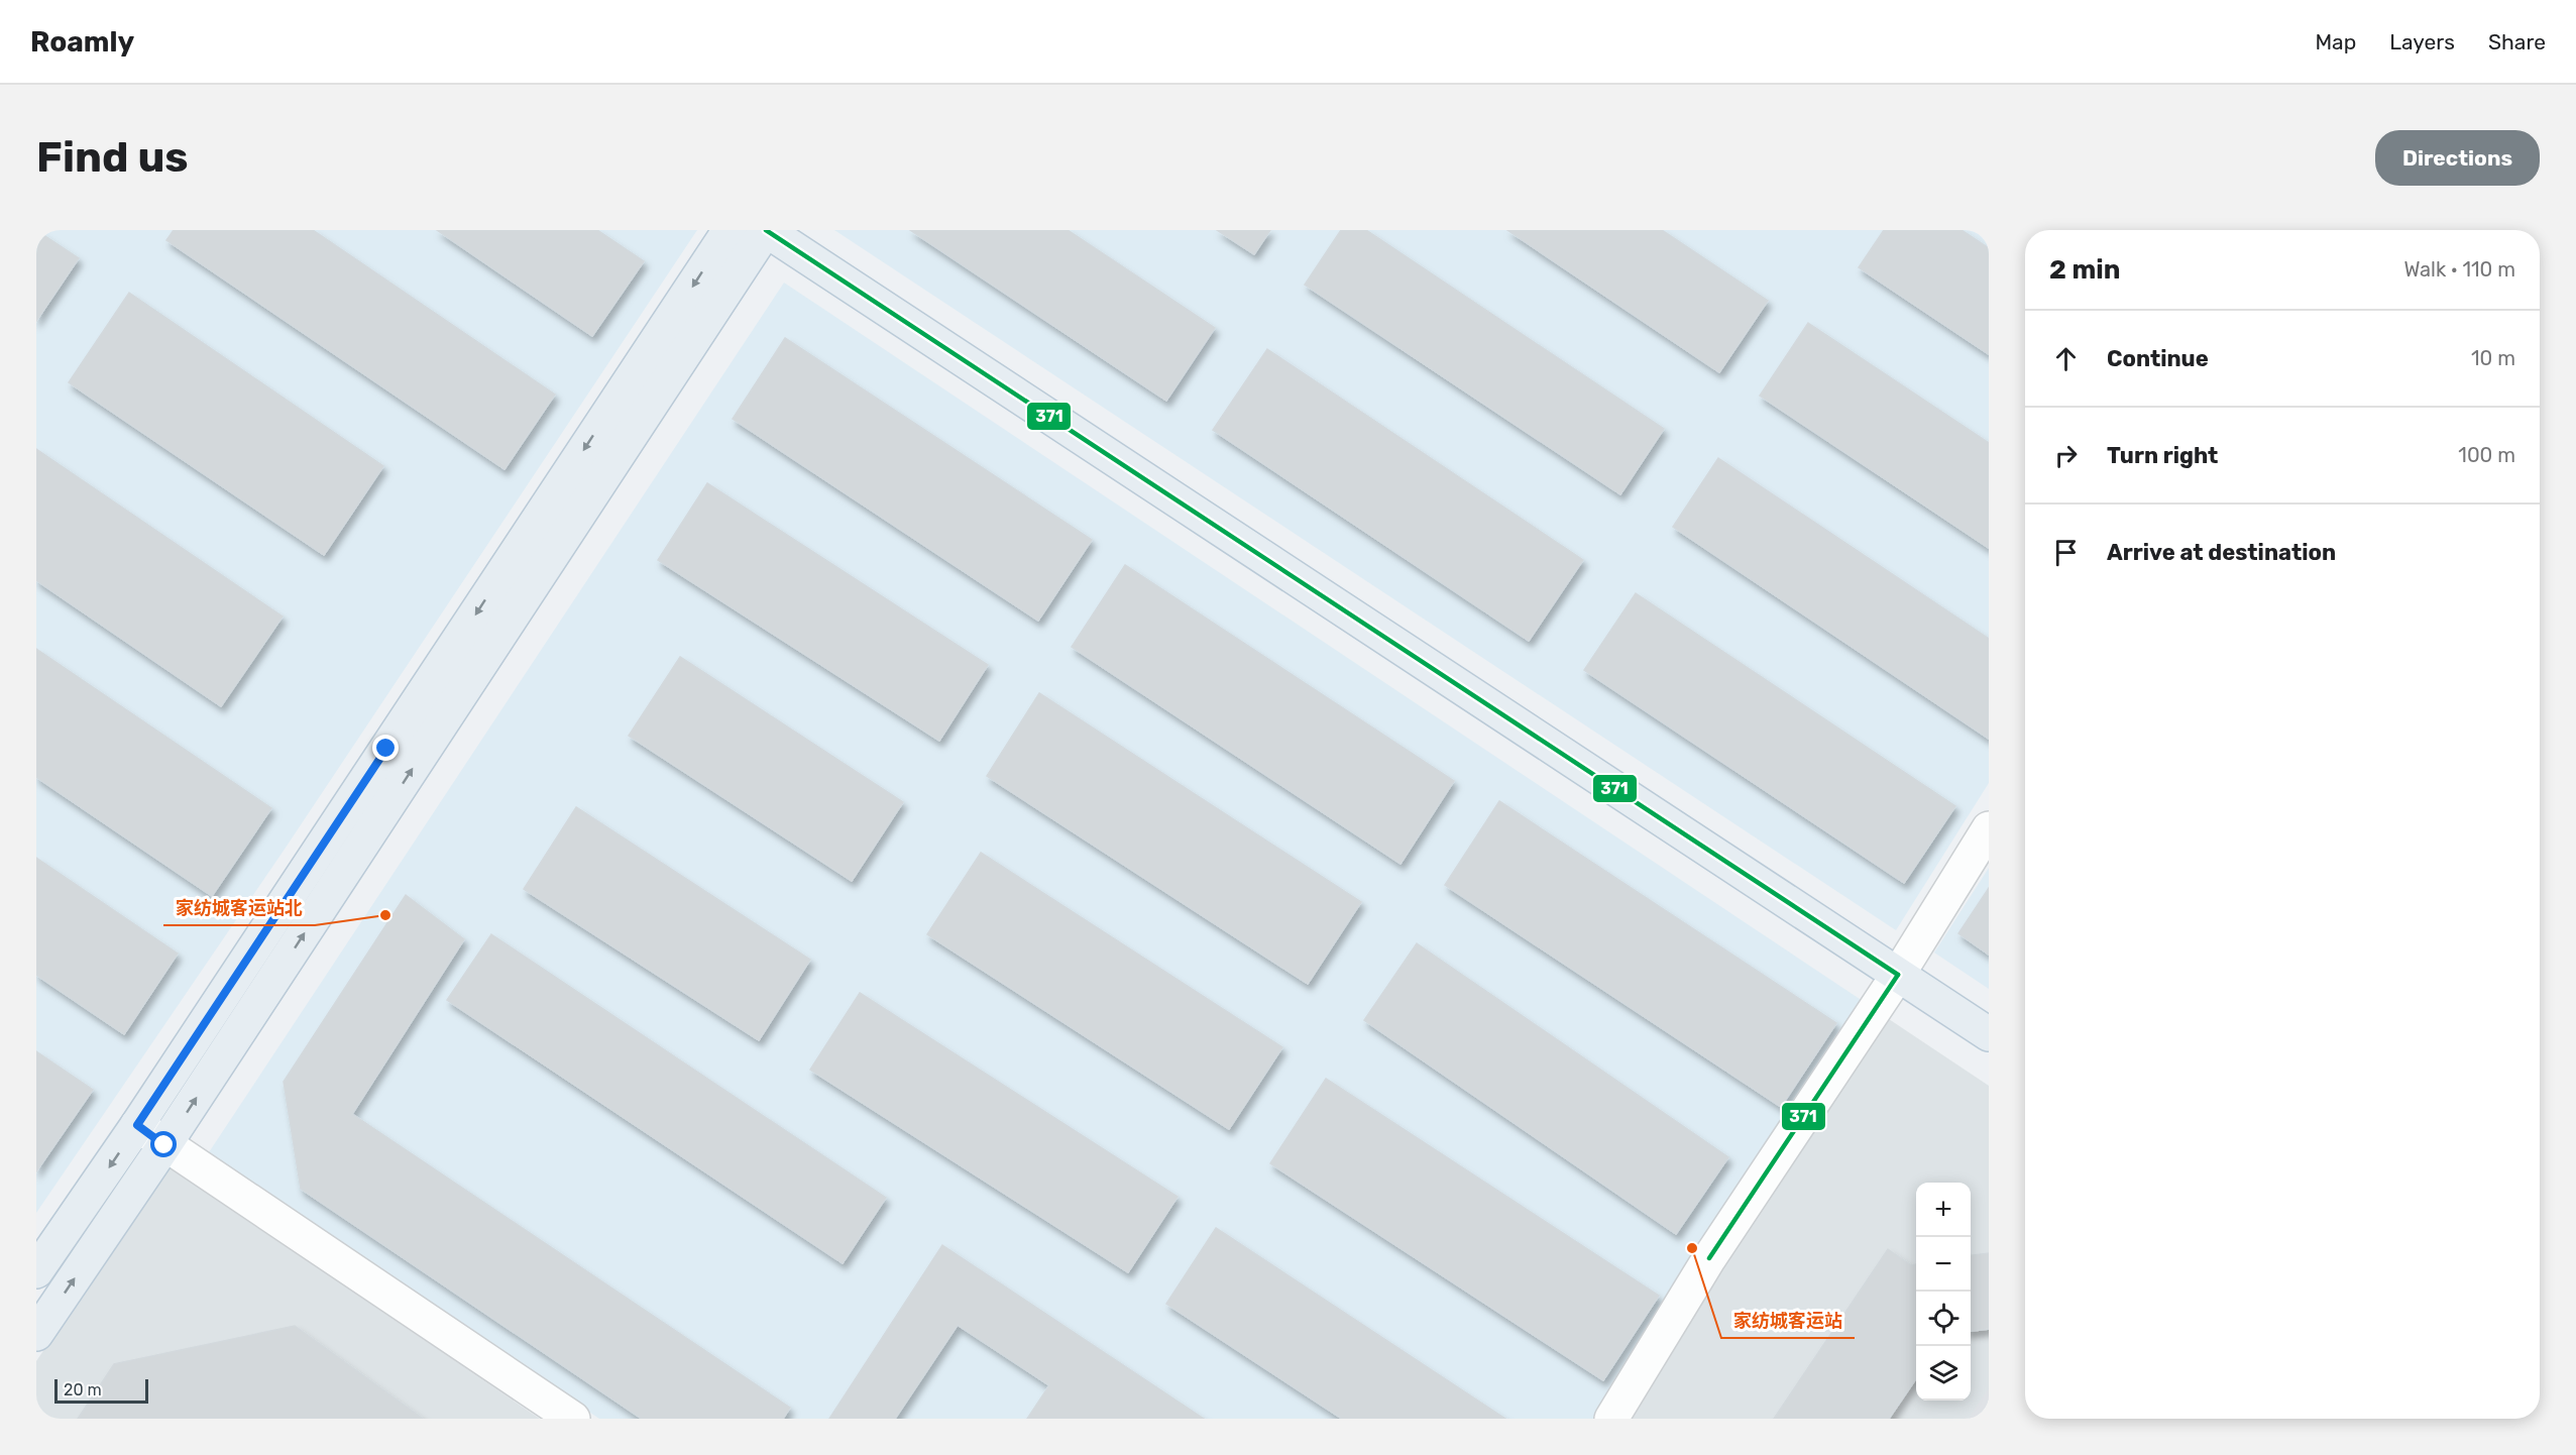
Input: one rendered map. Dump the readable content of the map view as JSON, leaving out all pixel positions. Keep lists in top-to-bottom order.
{
  "places": ["家纺城客运站北", "家纺城客运站"],
  "lines": ["transit line 371"],
  "scale_bar": "20 m",
  "page": {
    "header": "Roamly",
    "nav": ["Map", "Layers", "Share"],
    "buttons": "Directions",
    "title": "Find us",
    "heading": ["2 min", "Walk · 110 m"],
    "list": [
      ["Continue", "10 m"],
      ["Turn right", "100 m"],
      "Arrive at destination"
    ],
    "map_buttons": ["+", "−"],
    "scale": "20 m"
  }
}
